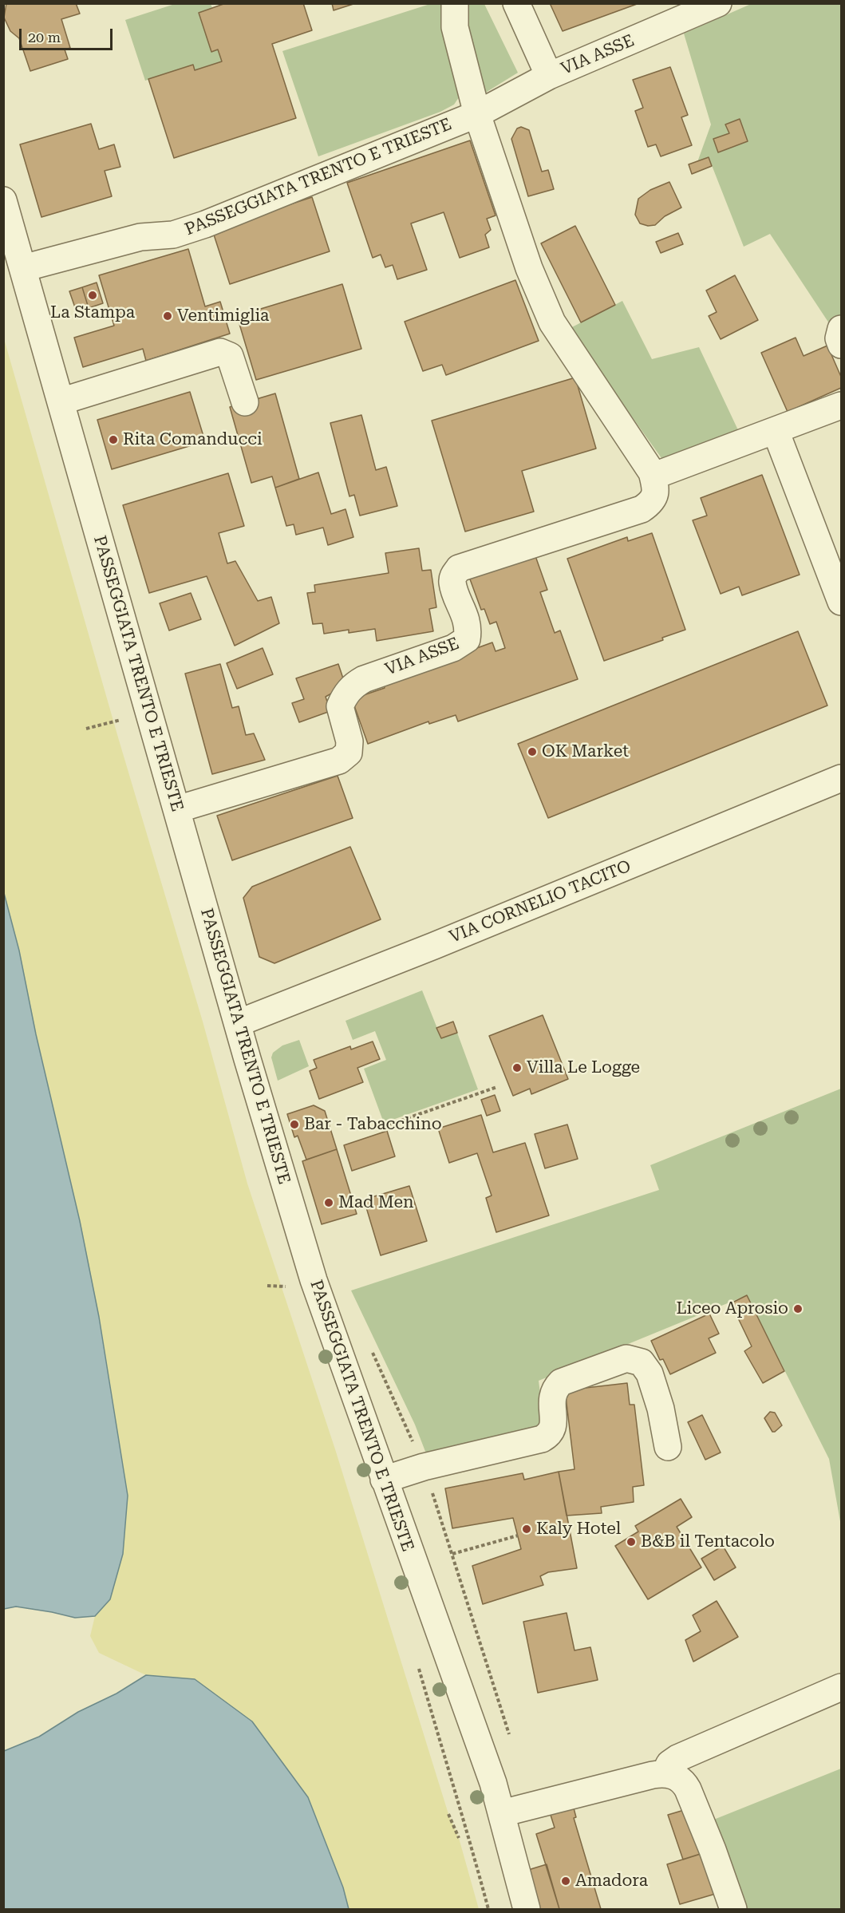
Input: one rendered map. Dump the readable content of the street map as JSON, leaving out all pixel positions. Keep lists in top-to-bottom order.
{
  "streets": {
    "street": ["VIA ASSE", "PASSEGGIATA TRENTO E TRIESTE", "VIA CORNELIO TACITO"]
  },
  "crossings": [
    ["VIA ASSE", "PASSEGGIATA TRENTO E TRIESTE"],
    ["PASSEGGIATA TRENTO E TRIESTE", "VIA CORNELIO TACITO"]
  ],
  "places": [
    "La Stampa",
    "Ventimiglia",
    "Rita Comanducci",
    "OK Market",
    "Villa Le Logge",
    "Bar - Tabacchino",
    "Mad Men",
    "Liceo Aprosio",
    "Kaly Hotel",
    "B&B il Tentacolo",
    "Amadora"
  ],
  "scale_bar": "20 m"
}
